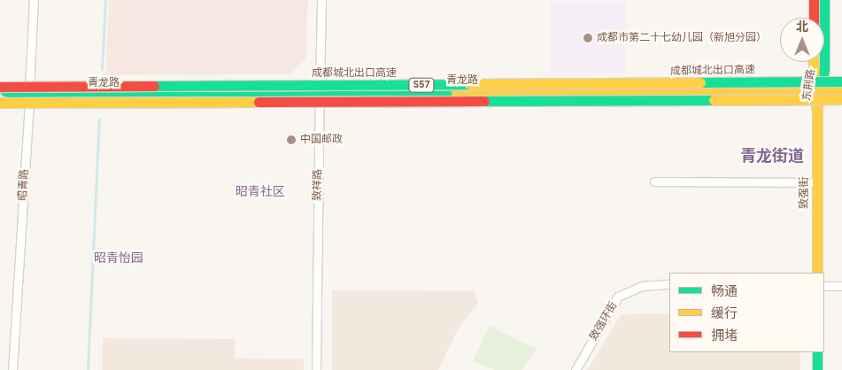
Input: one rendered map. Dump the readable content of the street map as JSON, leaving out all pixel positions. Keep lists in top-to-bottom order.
{
  "streets": {
    "main road": [
      "成都城北出口高速",
      "青龙路",
      "S57",
      "东荆路",
      "致强街"
    ],
    "street": ["昭青路", "致祥路", "致强环街"]
  },
  "crossings": [
    ["青龙路", "东荆路"],
    ["青龙路", "昭青路"],
    ["青龙路", "致祥路"],
    ["东荆路", "致强街"]
  ],
  "districts": ["青龙街道", "昭青社区", "昭青怡园"],
  "places": ["成都市第二十七幼儿园（新旭分园）", "中国邮政"],
  "legend": ["畅通", "缓行", "拥堵"],
  "north": "top"
}
